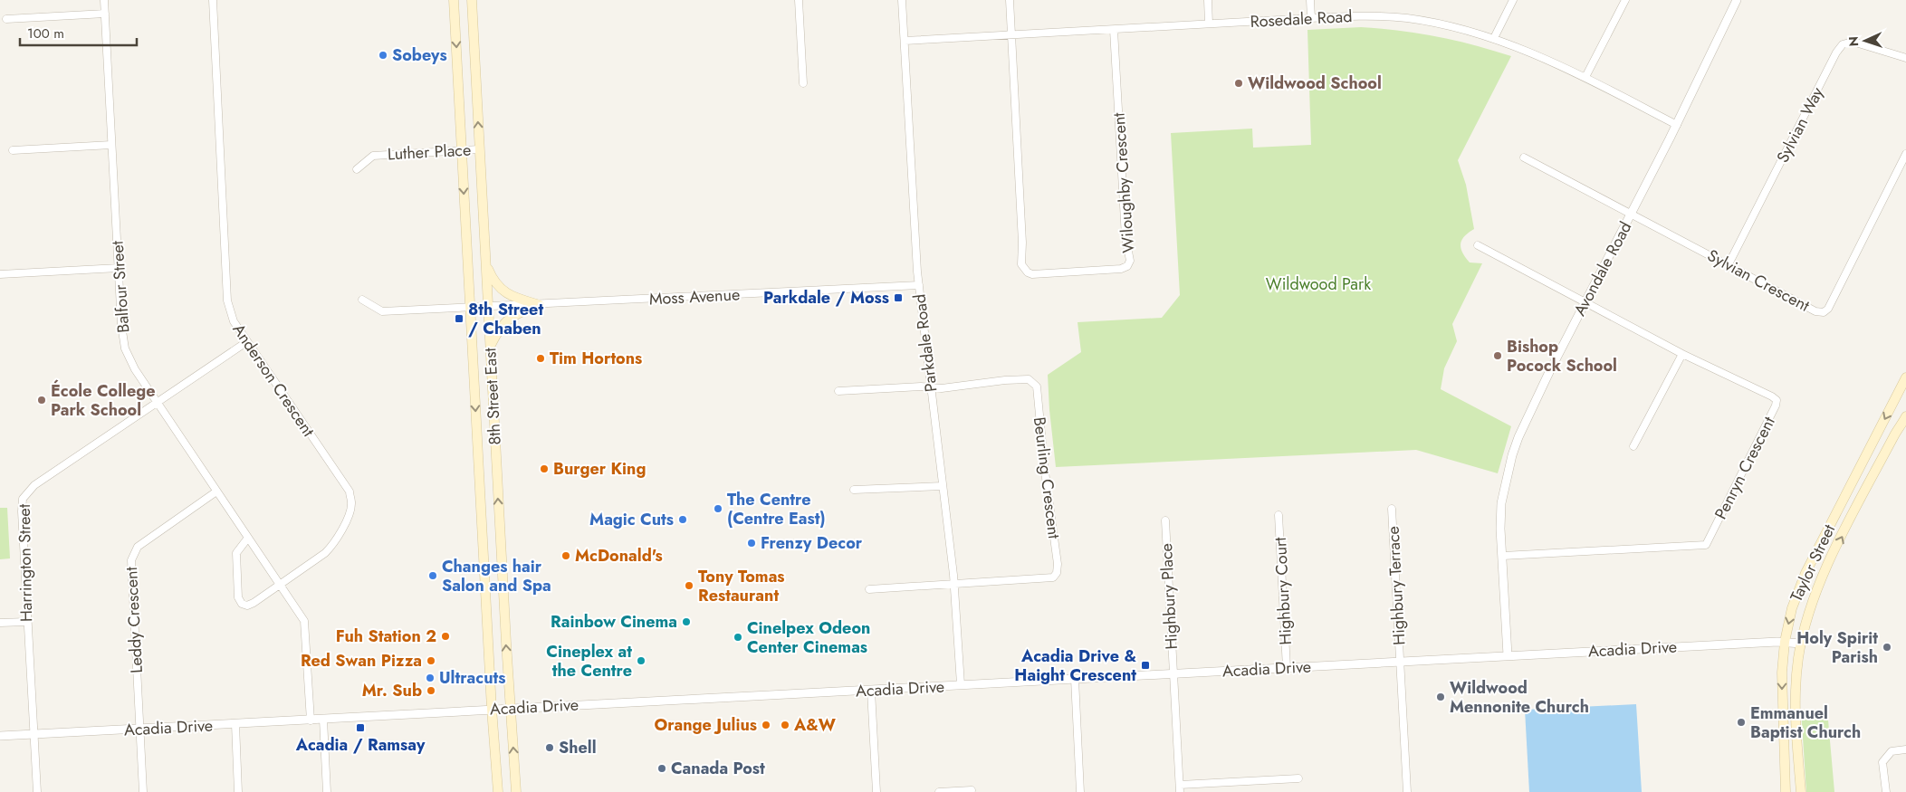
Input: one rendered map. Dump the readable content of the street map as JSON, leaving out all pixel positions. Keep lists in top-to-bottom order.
{
  "streets": {
    "main road": ["8th Street East", "Taylor Street"],
    "street": [
      "Rosedale Road",
      "Sylvian Way",
      "Luther Place",
      "Wiloughby Crescent",
      "Avondale Road",
      "Sylvian Crescent",
      "Balfour Street",
      "Moss Avenue",
      "Parkdale Road",
      "Anderson Crescent",
      "Penryn Crescent",
      "Beurling Crescent",
      "Harrington Street",
      "Highbury Terrace",
      "Highbury Court",
      "Highbury Place",
      "Leddy Crescent",
      "Acadia Drive"
    ]
  },
  "crossings": [
    ["Rosedale Road", "Wiloughby Crescent"],
    ["Rosedale Road", "Avondale Road"],
    ["Rosedale Road", "Parkdale Road"],
    ["Sylvian Way", "Sylvian Crescent"],
    ["Luther Place", "8th Street East"],
    ["Avondale Road", "Sylvian Crescent"],
    ["Avondale Road", "Penryn Crescent"],
    ["Avondale Road", "Acadia Drive"],
    ["Balfour Street", "Anderson Crescent"],
    ["Balfour Street", "Harrington Street"],
    ["Balfour Street", "Leddy Crescent"],
    ["Balfour Street", "Acadia Drive"],
    ["Moss Avenue", "Parkdale Road"],
    ["Moss Avenue", "8th Street East"],
    ["Parkdale Road", "Beurling Crescent"],
    ["Parkdale Road", "Acadia Drive"],
    ["Anderson Crescent", "Harrington Street"],
    ["8th Street East", "Acadia Drive"],
    ["Harrington Street", "Acadia Drive"],
    ["Taylor Street", "Acadia Drive"],
    ["Highbury Terrace", "Acadia Drive"],
    ["Highbury Court", "Acadia Drive"],
    ["Highbury Place", "Acadia Drive"],
    ["Leddy Crescent", "Acadia Drive"]
  ],
  "parks": ["Wildwood Park"],
  "places": {
    "other": [
      "Sobeys",
      "Wildwood School",
      "Bishop Pocock School",
      "Tim Hortons",
      "École College Park School",
      "Burger King",
      "The Centre (Centre East)",
      "Magic Cuts",
      "Frenzy Decor",
      "McDonald's",
      "Changes hair Salon and Spa",
      "Tony Tomas Restaurant",
      "Rainbow Cinema",
      "Fuh Station 2",
      "Cinelpex Odeon Center Cinemas",
      "Holy Spirit Parish",
      "Red Swan Pizza",
      "Cineplex at the Centre",
      "Ultracuts",
      "Mr. Sub",
      "Wildwood Mennonite Church",
      "Emmanuel Baptist Church",
      "Orange Julius",
      "A&W",
      "Shell",
      "Canada Post"
    ],
    "transit": [
      "Parkdale / Moss",
      "8th Street / Chaben",
      "Acadia Drive & Haight Crescent",
      "Acadia / Ramsay"
    ]
  },
  "scale_bar": "100 m",
  "north": "left"
}
